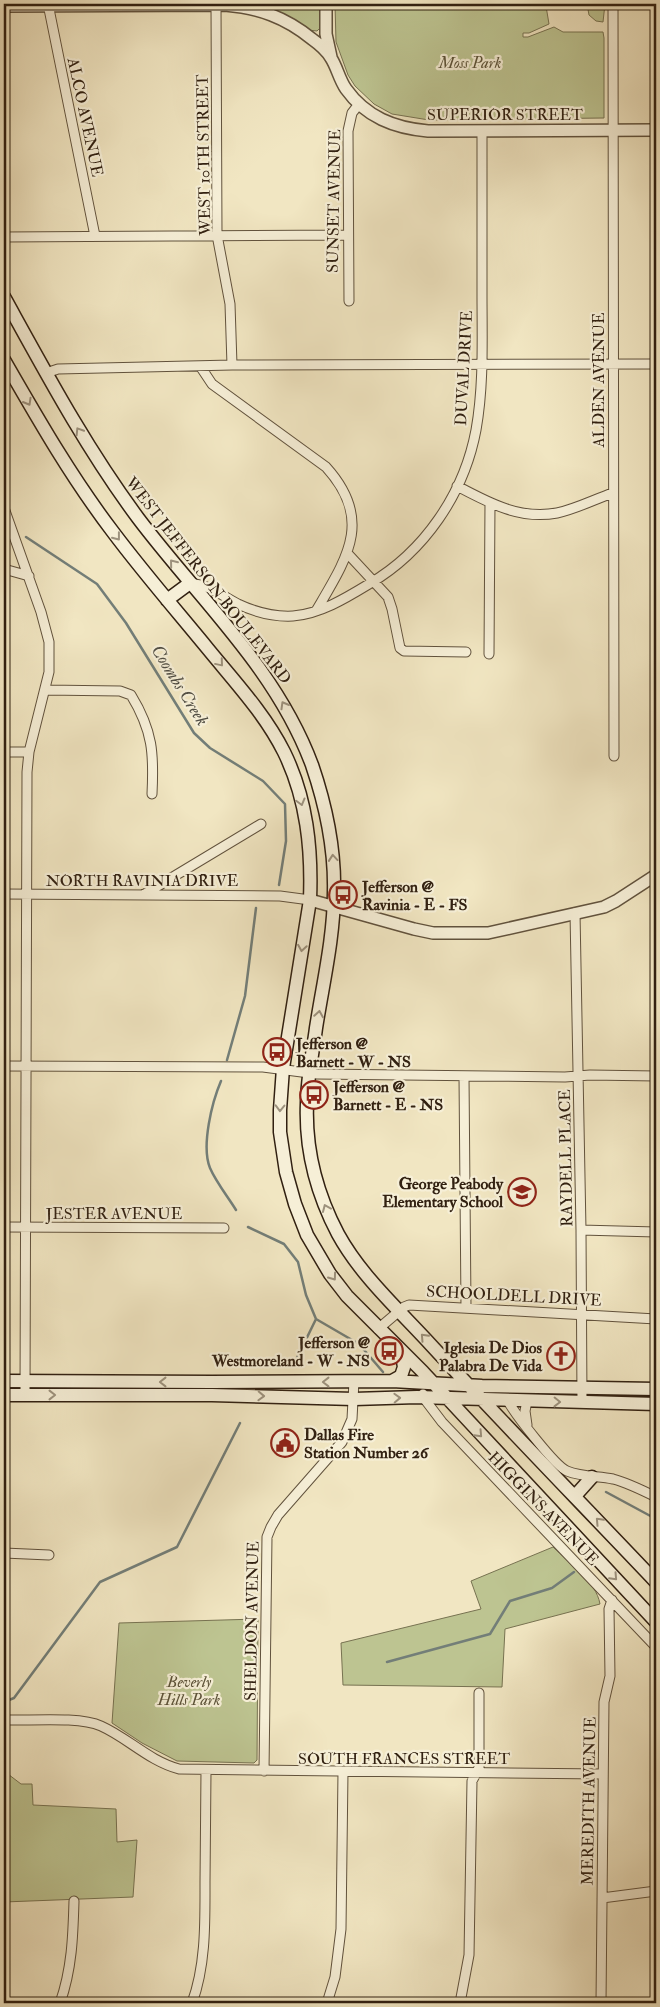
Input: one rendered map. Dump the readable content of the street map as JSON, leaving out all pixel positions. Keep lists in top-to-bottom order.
{
  "streets": {
    "main road": ["WEST JEFFERSON BOULEVARD"],
    "street": [
      "SUPERIOR STREET",
      "ALCO AVENUE",
      "WEST 10TH STREET",
      "SUNSET AVENUE",
      "DUVAL DRIVE",
      "ALDEN AVENUE",
      "NORTH RAVINIA DRIVE",
      "RAYDELL PLACE",
      "JESTER AVENUE",
      "SCHOOLDELL DRIVE",
      "HIGGINS AVENUE",
      "SHELDON AVENUE",
      "SOUTH FRANCES STREET",
      "MEREDITH AVENUE"
    ]
  },
  "crossings": [
    ["SUPERIOR STREET", "SUNSET AVENUE"],
    ["SUPERIOR STREET", "DUVAL DRIVE"],
    ["SUPERIOR STREET", "ALDEN AVENUE"],
    ["DUVAL DRIVE", "WEST JEFFERSON BOULEVARD"],
    ["WEST JEFFERSON BOULEVARD", "SCHOOLDELL DRIVE"],
    ["RAYDELL PLACE", "SCHOOLDELL DRIVE"],
    ["HIGGINS AVENUE", "MEREDITH AVENUE"],
    ["SHELDON AVENUE", "SOUTH FRANCES STREET"],
    ["SOUTH FRANCES STREET", "MEREDITH AVENUE"]
  ],
  "water": ["Coombs Creek"],
  "parks": ["Moss Park", "Beverly Hills Park"],
  "places": {
    "bus stop": [
      "Jefferson @ Ravinia - E - FS",
      "Jefferson @ Barnett - W - NS",
      "Jefferson @ Barnett - E - NS",
      "Jefferson @ Westmoreland - W - NS"
    ],
    "school or university": ["George Peabody Elementary School"],
    "church": ["Iglesia De Dios Palabra De Vida"],
    "public building": ["Dallas Fire Station Number 26"]
  }
}
